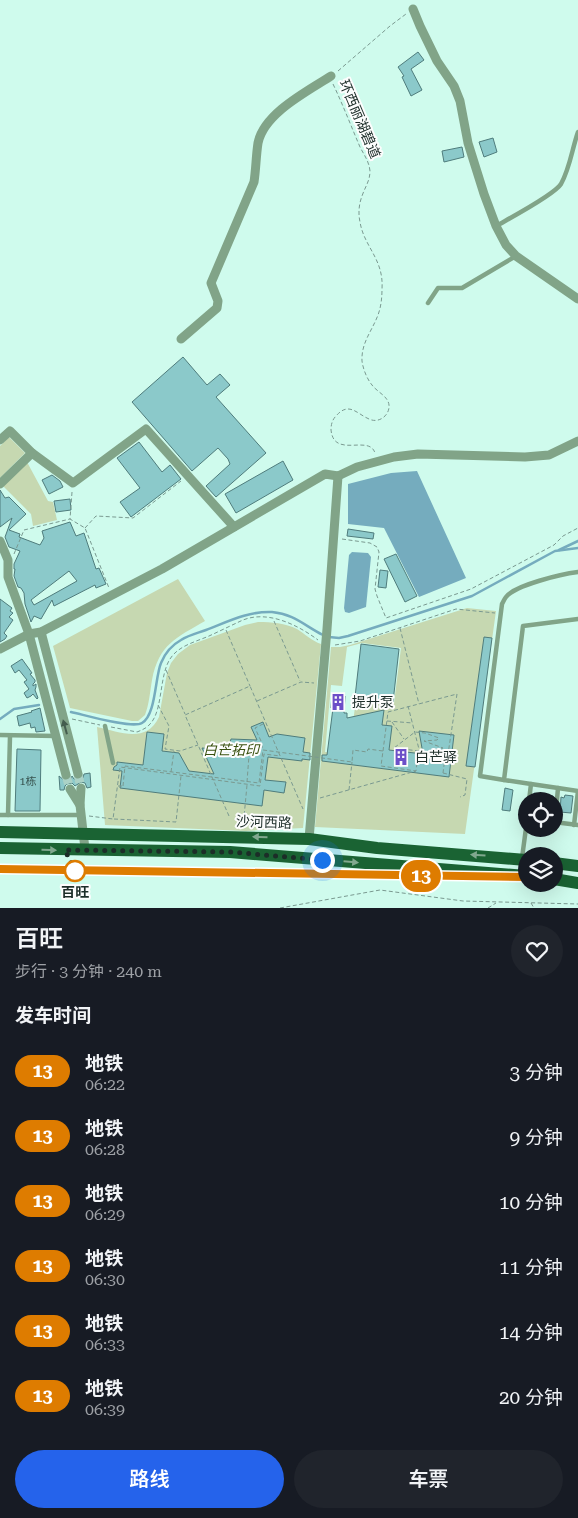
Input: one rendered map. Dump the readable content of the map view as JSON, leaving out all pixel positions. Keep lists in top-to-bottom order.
{
  "streets": {
    "main road": ["沙河西路"],
    "path": ["环西丽湖碧道"]
  },
  "parks": ["白芒拓印"],
  "places": {
    "building": ["提升泵", "白芒驿"],
    "other": ["百旺"]
  },
  "lines": ["metro line 13"],
  "house_numbers": ["1栋"],
  "page": {
    "on_map": "13",
    "heading": [
      ["百旺", "步行 · 3 分钟 · 240 m"],
      "发车时间"
    ],
    "list": [
      {
        "mark": "13",
        "name": "地铁",
        "note": "06:22",
        "value": "3 分钟"
      },
      {
        "mark": "13",
        "name": "地铁",
        "note": "06:28",
        "value": "9 分钟"
      },
      {
        "mark": "13",
        "name": "地铁",
        "note": "06:29",
        "value": "10 分钟"
      },
      {
        "mark": "13",
        "name": "地铁",
        "note": "06:30",
        "value": "11 分钟"
      },
      {
        "mark": "13",
        "name": "地铁",
        "note": "06:33",
        "value": "14 分钟"
      },
      {
        "mark": "13",
        "name": "地铁",
        "note": "06:39",
        "value": "20 分钟"
      }
    ],
    "buttons": ["路线", "车票"]
  }
}
